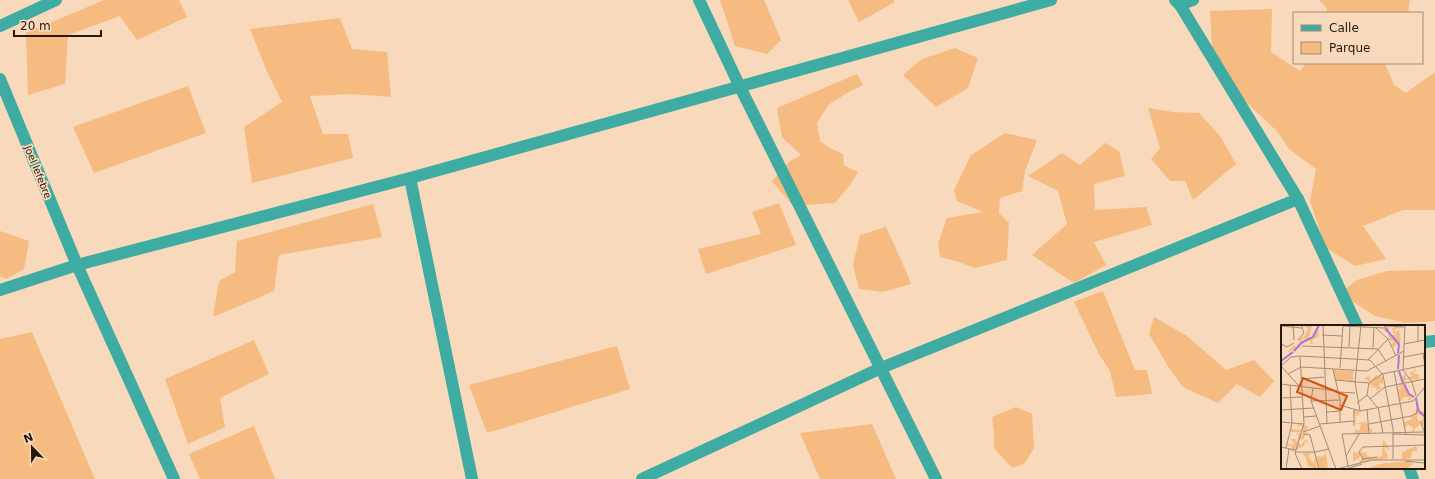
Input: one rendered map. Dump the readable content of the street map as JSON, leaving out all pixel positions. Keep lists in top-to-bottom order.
{
  "streets": {
    "street": ["Joel lefebre"]
  },
  "legend": ["Calle", "Parque"],
  "scale_bar": "20 m",
  "north": "top"
}
